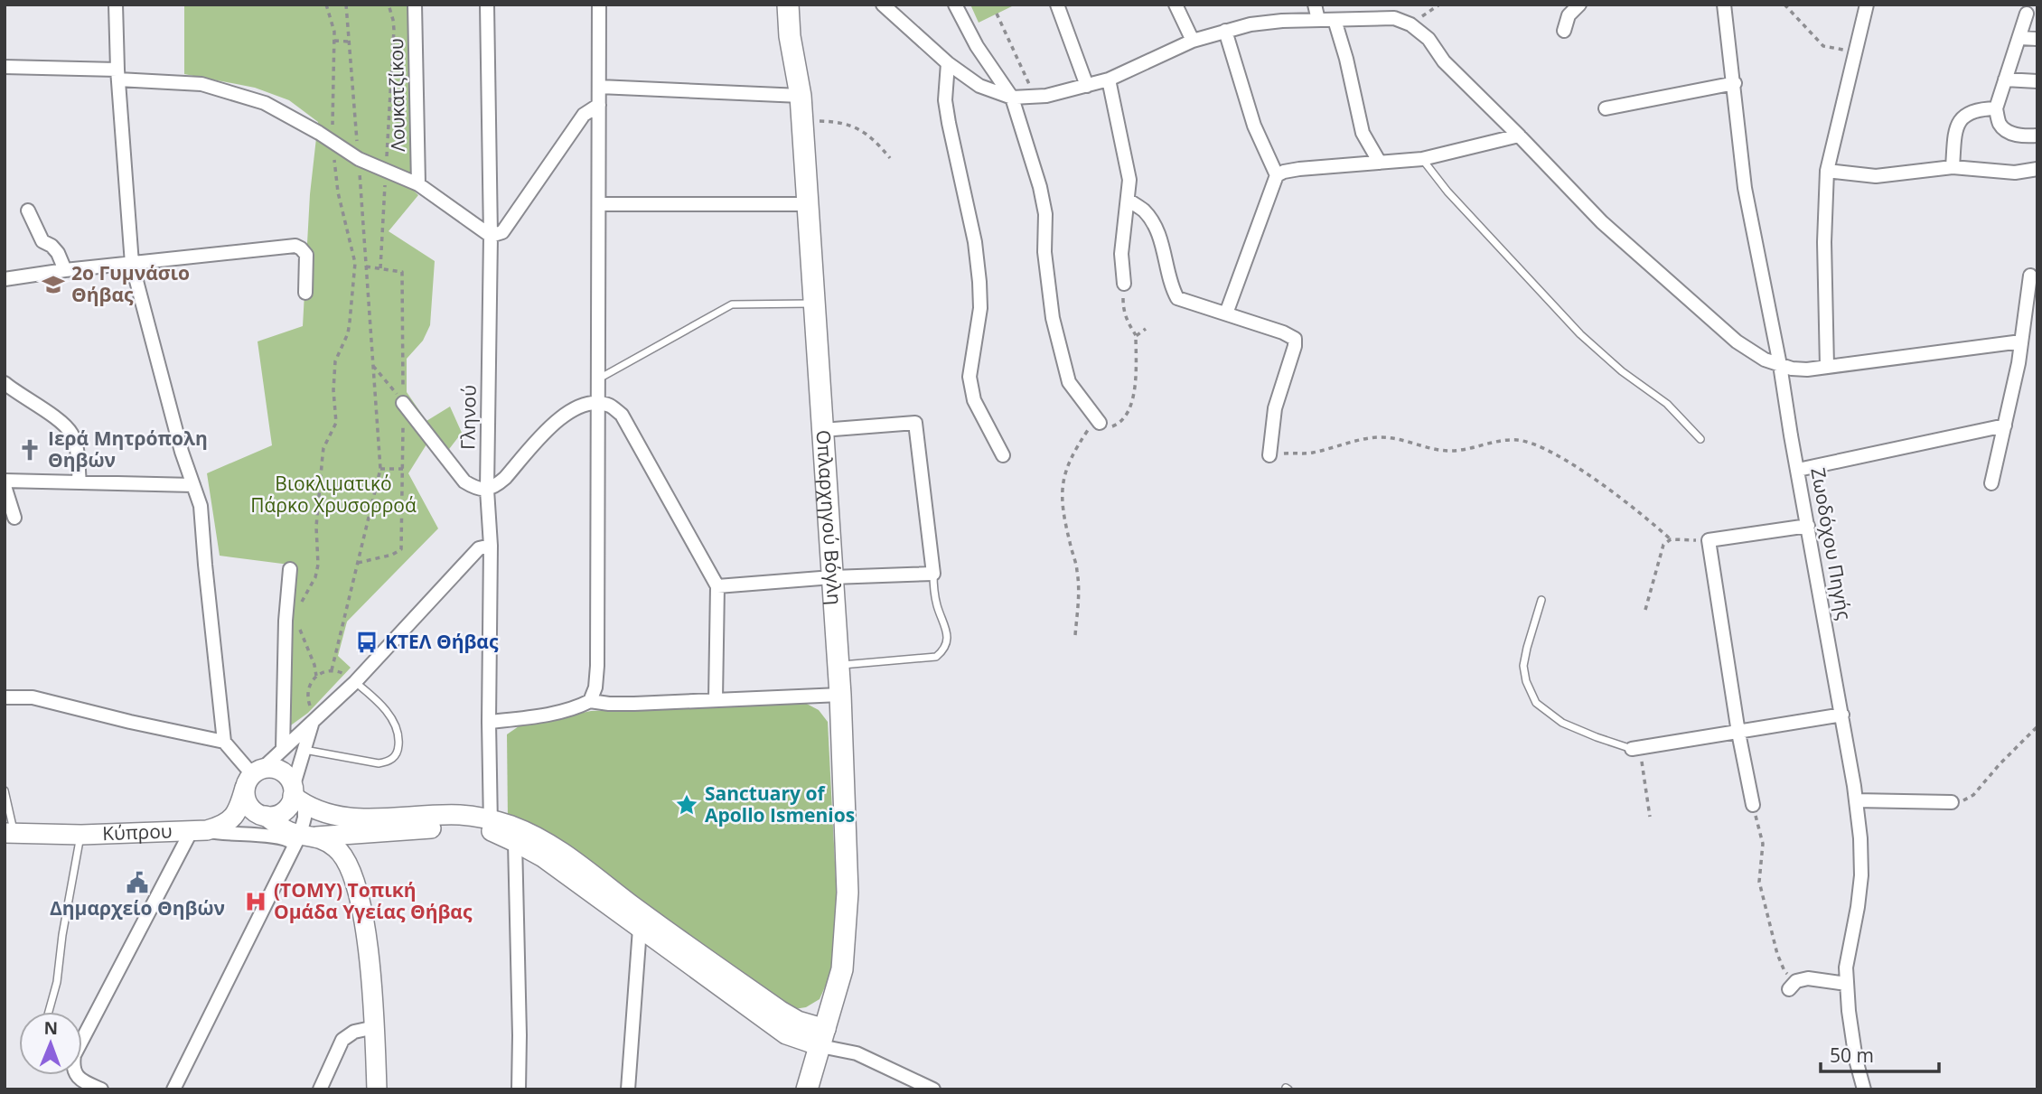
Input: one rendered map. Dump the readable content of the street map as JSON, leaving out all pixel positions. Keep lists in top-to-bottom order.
{
  "streets": {
    "main road": ["Οπλαρχηγού Βόγλη"],
    "street": [
      "Λουκατζίκου",
      "Γληνού",
      "Ζωοδόχου Πηγής",
      "Κύπρου"
    ]
  },
  "parks": ["Βιοκλιματικό Πάρκο Χρυσορροά"],
  "places": {
    "school or university": ["2ο Γυμνάσιο Θήβας"],
    "church": ["Ιερά Μητρόπολη Θηβών"],
    "bus stop": ["ΚΤΕΛ Θήβας"],
    "place": ["Sanctuary of Apollo Ismenios"],
    "public building": ["Δημαρχείο Θηβών"],
    "hospital": ["(ΤΟΜΥ) Τοπική Ομάδα Υγείας Θήβας"]
  },
  "scale_bar": "50 m",
  "north": "top"
}
